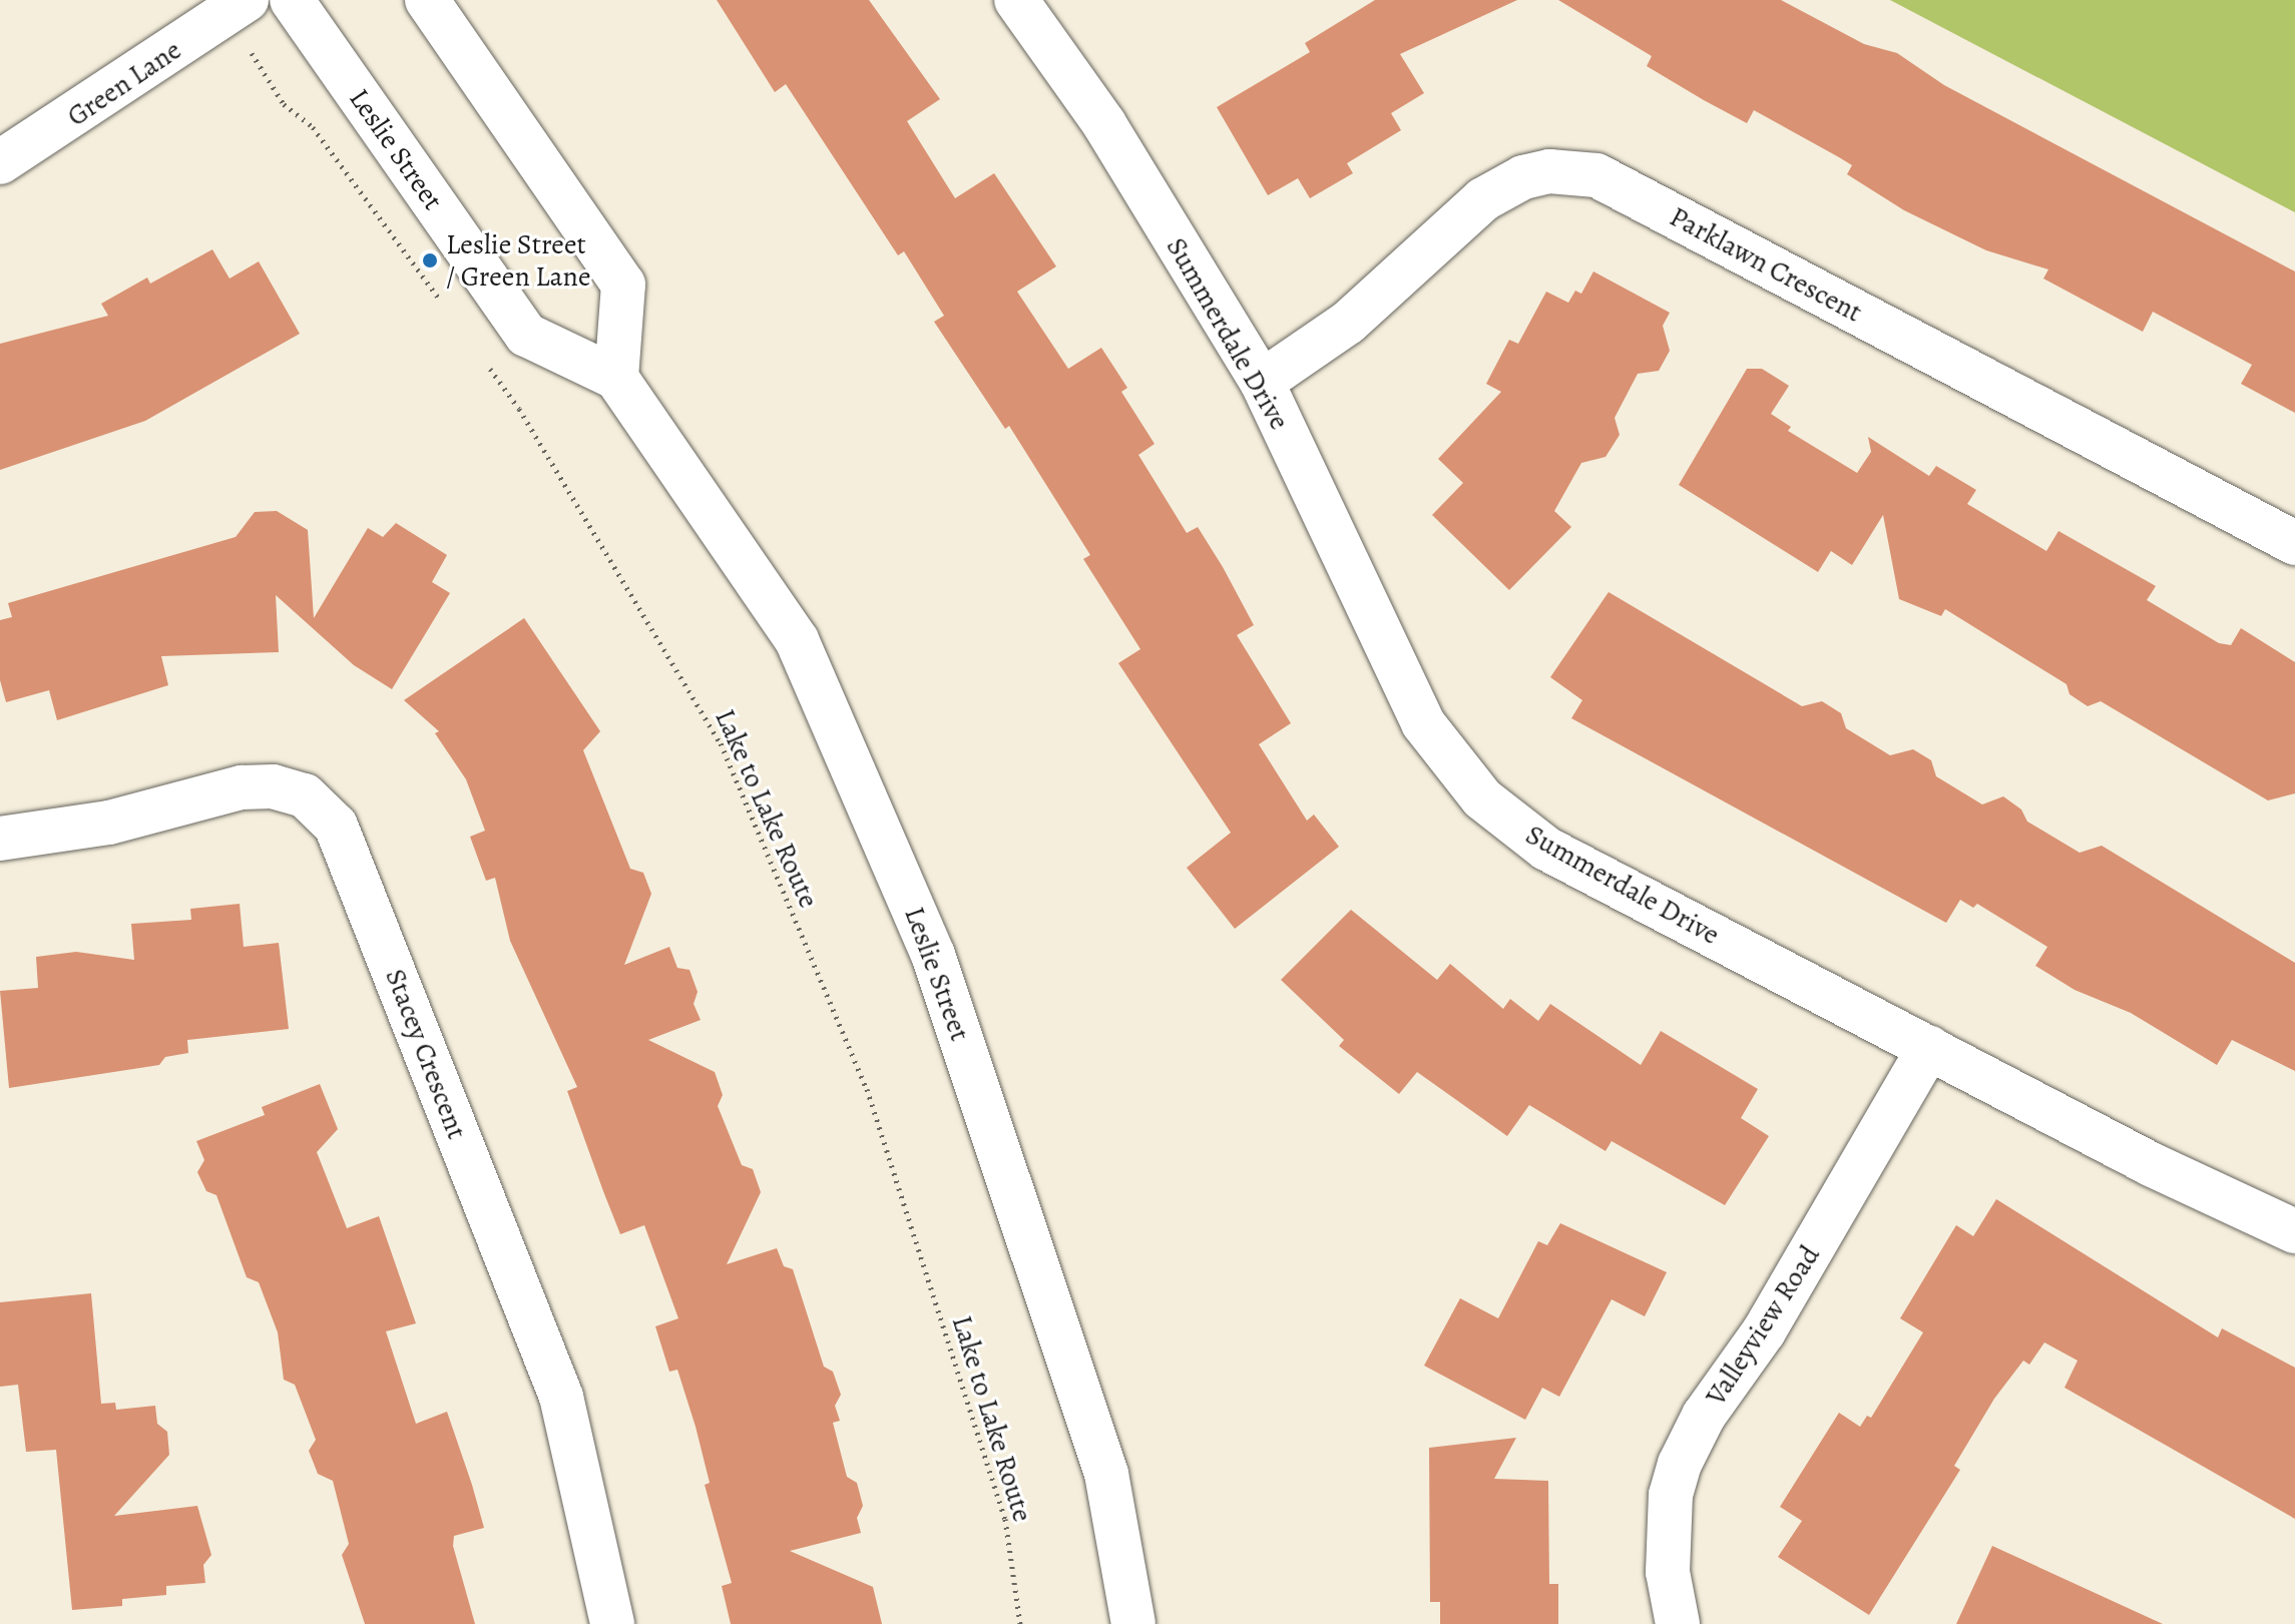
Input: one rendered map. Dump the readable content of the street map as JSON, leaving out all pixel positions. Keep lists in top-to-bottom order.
{
  "streets": {
    "street": [
      "Green Lane",
      "Leslie Street",
      "Parklawn Crescent",
      "Summerdale Drive",
      "Stacey Crescent",
      "Valleyview Road"
    ],
    "path": ["Lake to Lake Route"]
  },
  "crossings": [
    ["Parklawn Crescent", "Summerdale Drive"],
    ["Summerdale Drive", "Valleyview Road"]
  ],
  "places": ["Leslie Street / Green Lane"]
}
